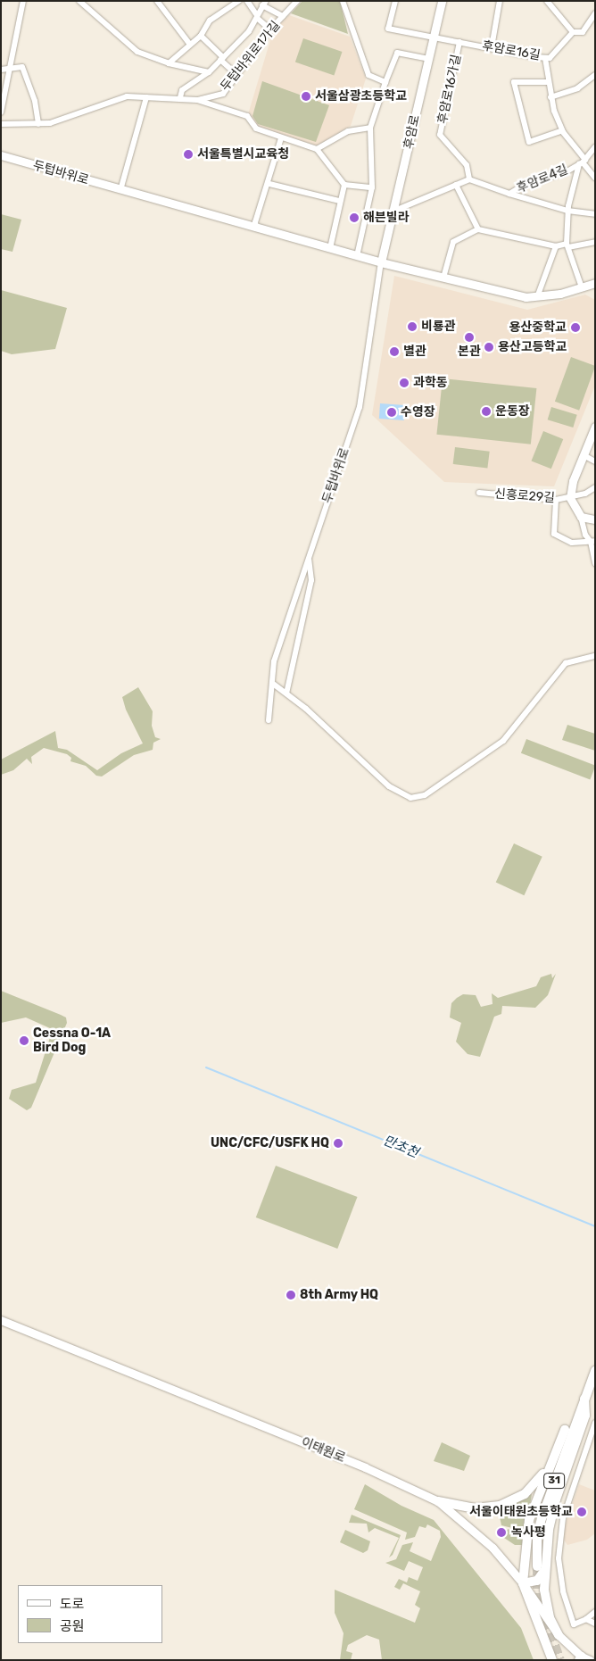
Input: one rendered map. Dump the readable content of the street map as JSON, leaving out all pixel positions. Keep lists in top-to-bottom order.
{
  "streets": {
    "main road": ["후암로", "두텁바위로", "이태원로"],
    "street": [
      "후암로16길",
      "두텁바위로1가길",
      "후암로16가길",
      "후암로4길",
      "신흥로29길"
    ]
  },
  "crossings": [
    ["후암로16길", "후암로16가길"],
    ["후암로16길", "후암로"],
    ["후암로16가길", "후암로4길"],
    ["후암로", "두텁바위로"]
  ],
  "water": ["만초천"],
  "places": [
    "서울삼광초등학교",
    "서울특별시교육청",
    "해븐빌라",
    "비룡관",
    "용산중학교",
    "본관",
    "용산고등학교",
    "별관",
    "과학동",
    "운동장",
    "수영장",
    "Cessna O-1A Bird Dog",
    "UNC/CFC/USFK HQ",
    "8th Army HQ",
    "서울이태원초등학교",
    "녹사평"
  ],
  "legend": ["도로", "공원"]
}
